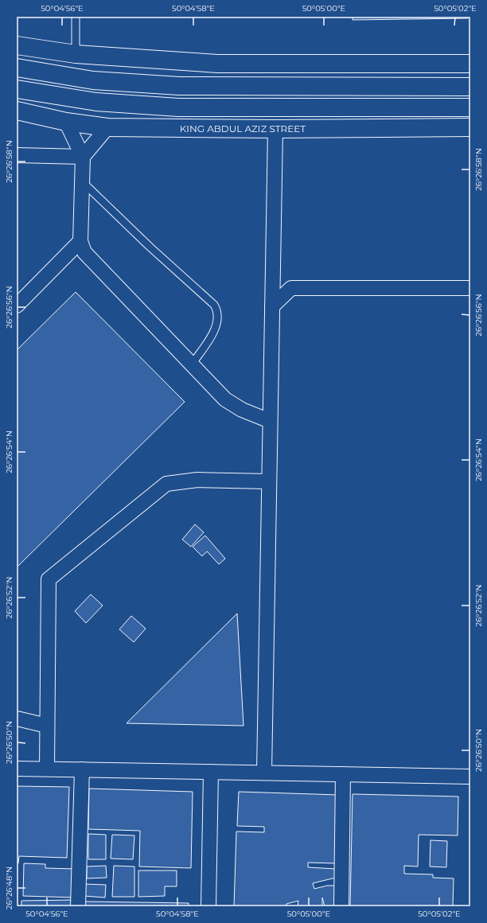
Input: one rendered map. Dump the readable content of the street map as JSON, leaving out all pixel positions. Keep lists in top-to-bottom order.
{
  "streets": {
    "street": ["KING ABDUL AZIZ STREET"]
  },
  "coordinates": [
    "50°04'56\"E",
    "50°04'58\"E",
    "50°05'00\"E",
    "50°05'02\"E",
    "26°26'58\"N",
    "26°26'56\"N",
    "26°26'54\"N",
    "26°26'52\"N",
    "26°26'50\"N",
    "26°26'48\"N"
  ]
}
